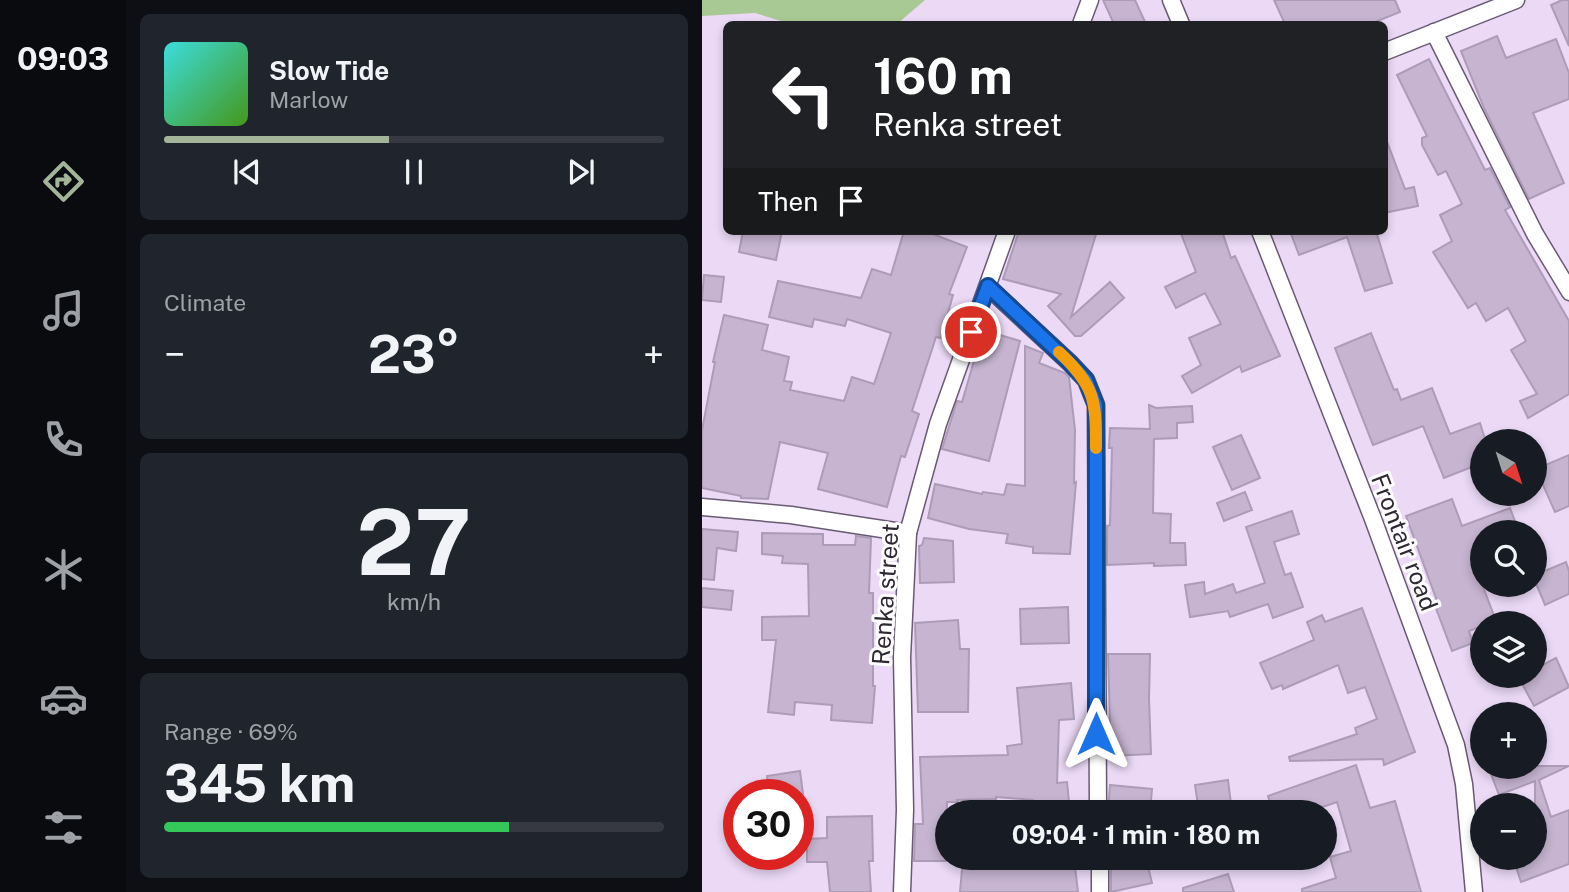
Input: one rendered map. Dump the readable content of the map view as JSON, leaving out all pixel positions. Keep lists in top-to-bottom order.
{
  "streets": {
    "street": ["Frontair road", "Renka street"]
  },
  "north": "bottom right",
  "page": {
    "tabs": "09:03",
    "turn": ["160 m", "Renka street"],
    "song": ["Slow Tide", "Marlow"],
    "then": "Then",
    "tile": [
      "Climate",
      ["27", "km/h"],
      ["Range · 69%", "345 km"]
    ],
    "heat": ["−", "23°", "+"],
    "map_buttons": ["+", "−"],
    "limit": "30",
    "trip": "09:04 · 1 min · 180 m"
  }
}
